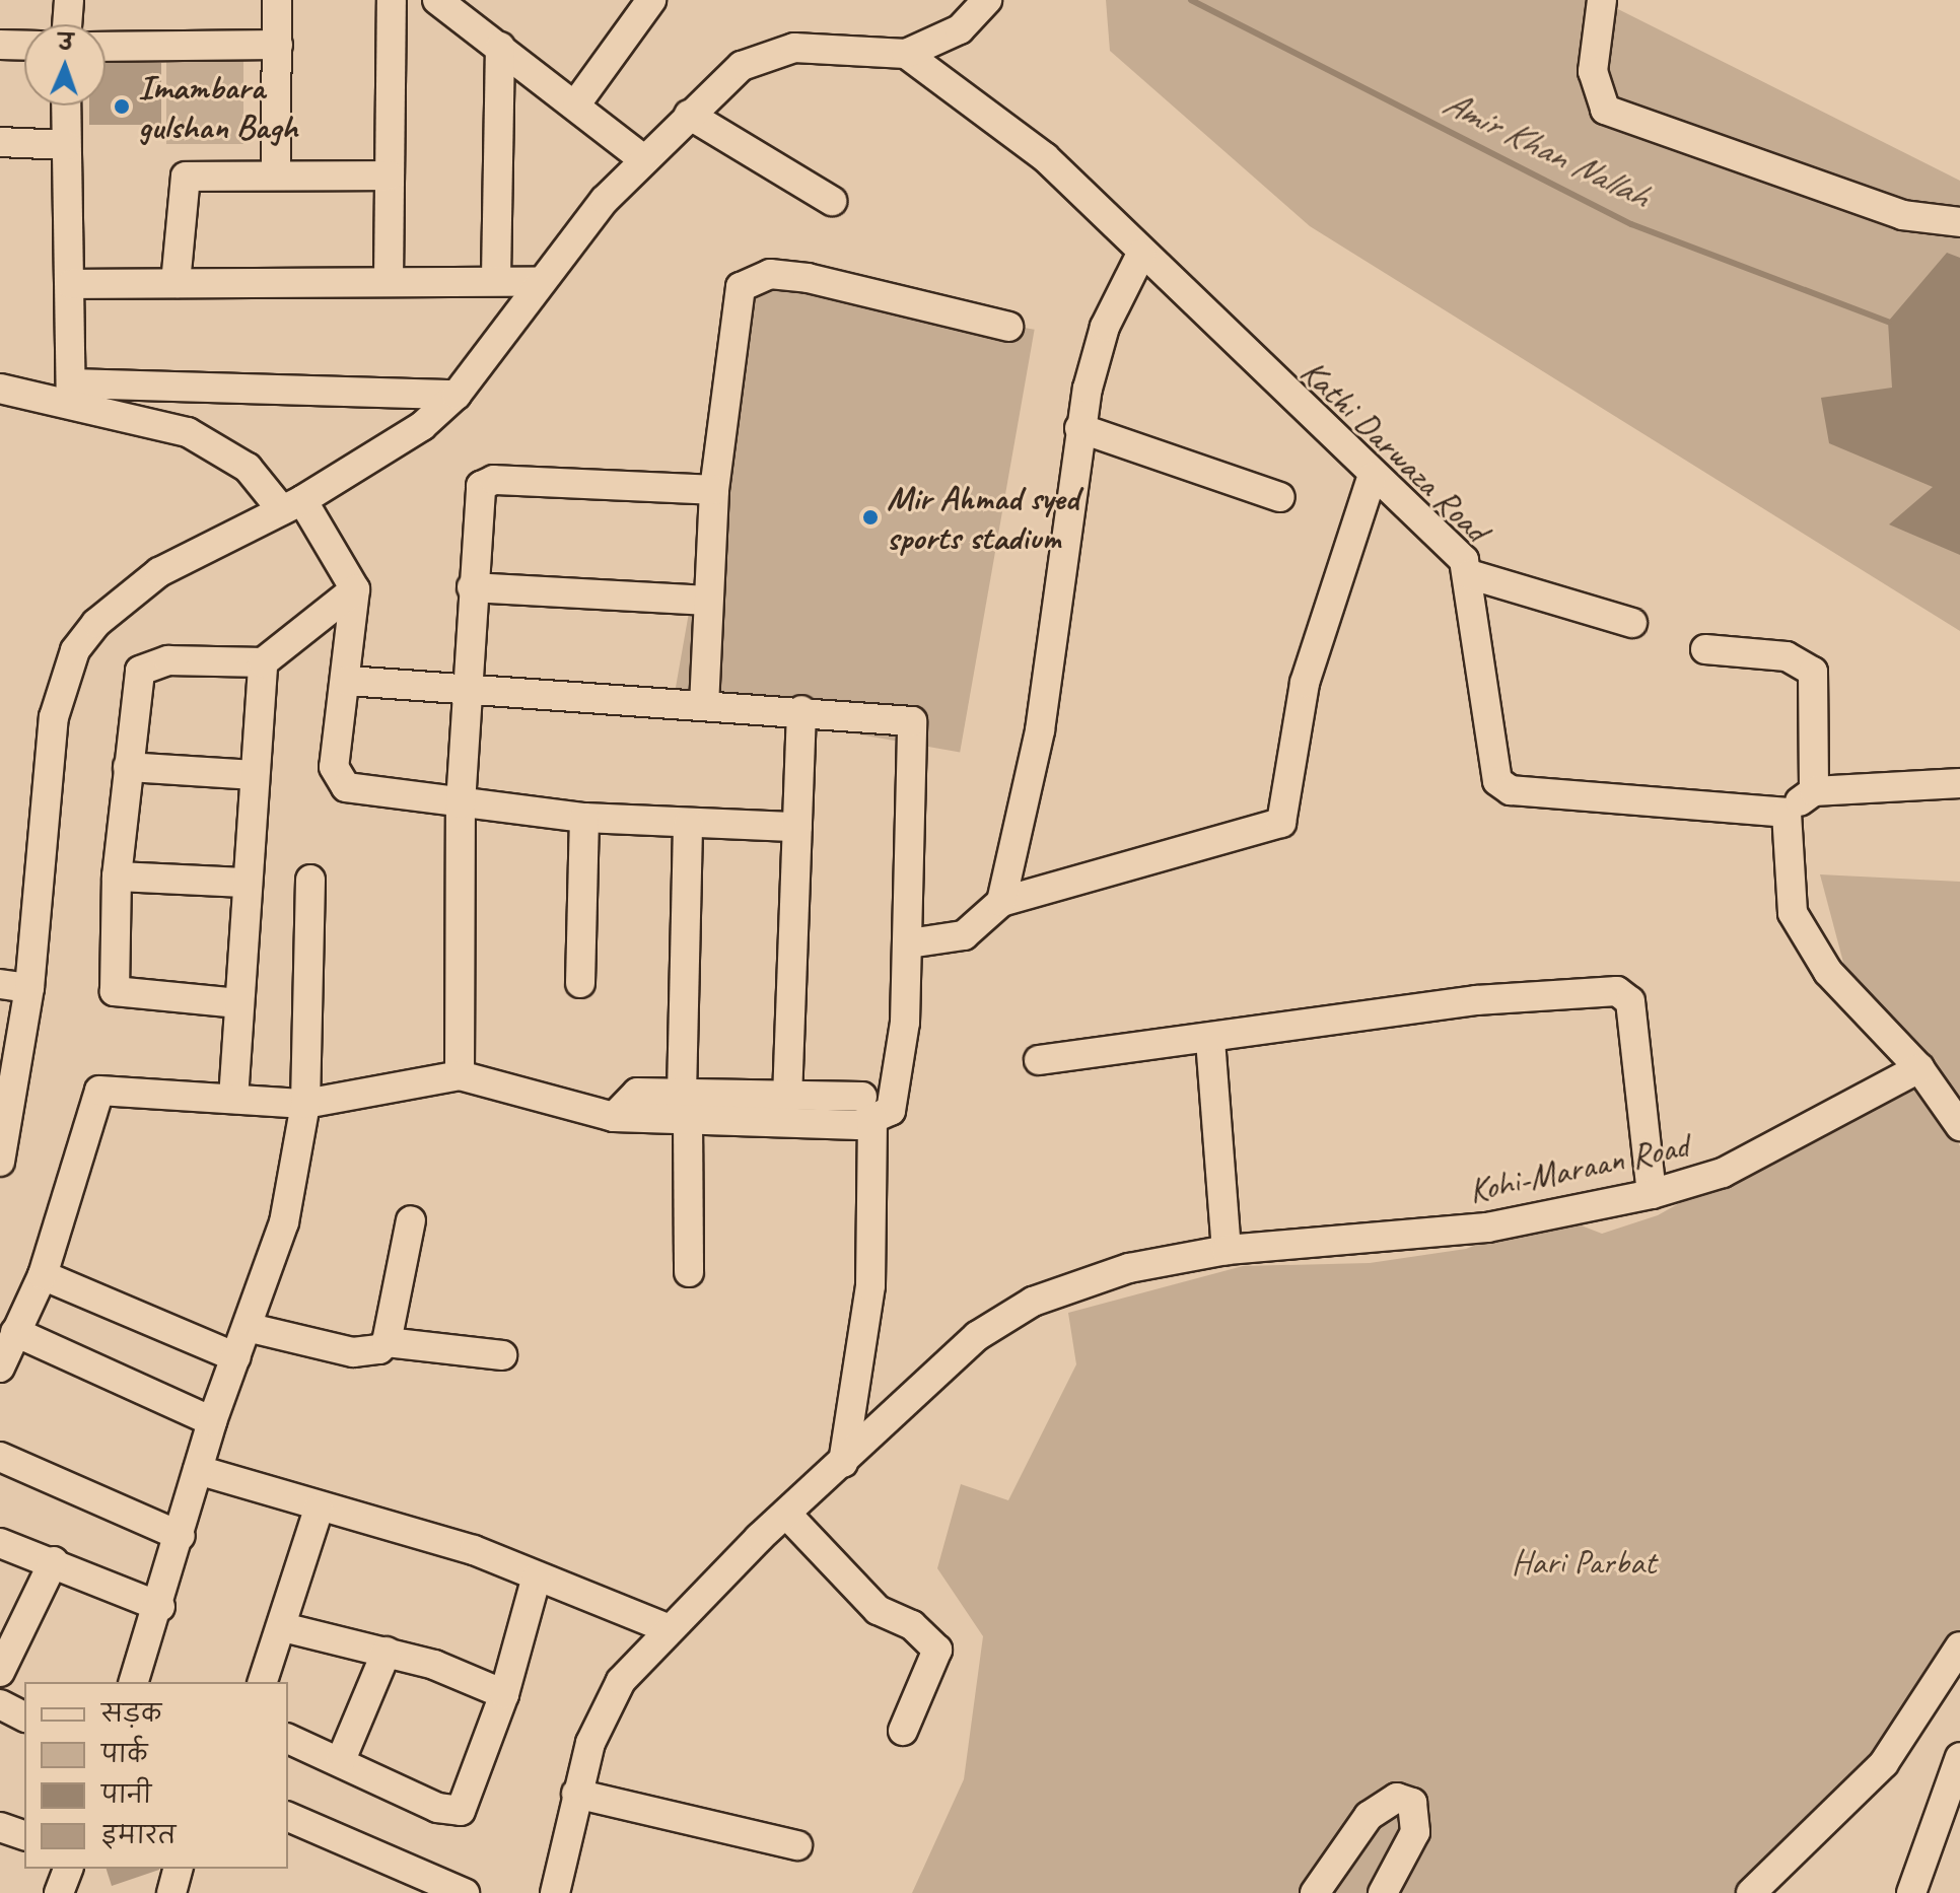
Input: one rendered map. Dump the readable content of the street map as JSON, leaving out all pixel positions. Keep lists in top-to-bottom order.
{
  "streets": {
    "street": ["Kathi Darwaza Road", "Kohi-Maraan Road"]
  },
  "water": ["Amir Khan Nallah"],
  "parks": ["Hari Parbat"],
  "places": ["Imambara gulshan Bagh", "Mir Ahmad syed sports stadium"],
  "legend": [
    "सड़क",
    "पार्क",
    "पानी",
    "इमारत"
  ],
  "north": "top"
}
